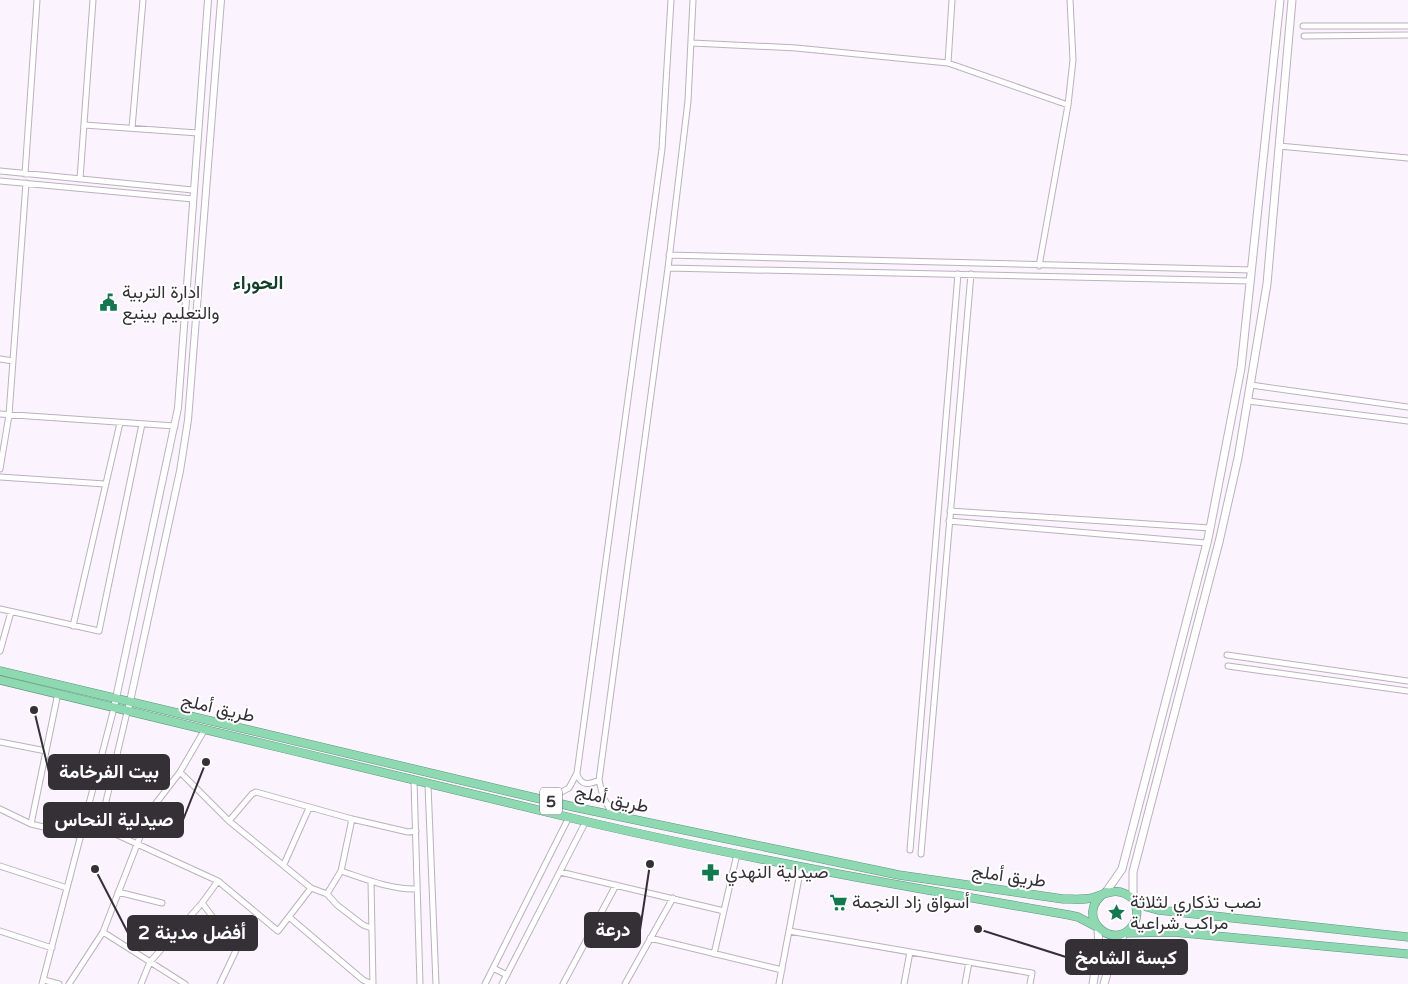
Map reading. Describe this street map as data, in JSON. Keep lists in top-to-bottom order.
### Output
{
  "streets": {
    "highway": ["طريق أملج", "5"]
  },
  "districts": ["الحوراء"],
  "places": {
    "public building": ["ادارة التربية والتعليم بينبع"],
    "other": [
      "بيت الفرخامة",
      "صيدلية النحاس",
      "درعة",
      "2 أفضل مدينة",
      "كبسة الشامخ"
    ],
    "pharmacy": ["صيدلية النهدي"],
    "supermarket": ["أسواق زاد النجمة"],
    "place": ["نصب تذكاري لثلاثة مراكب شراعية"]
  }
}
